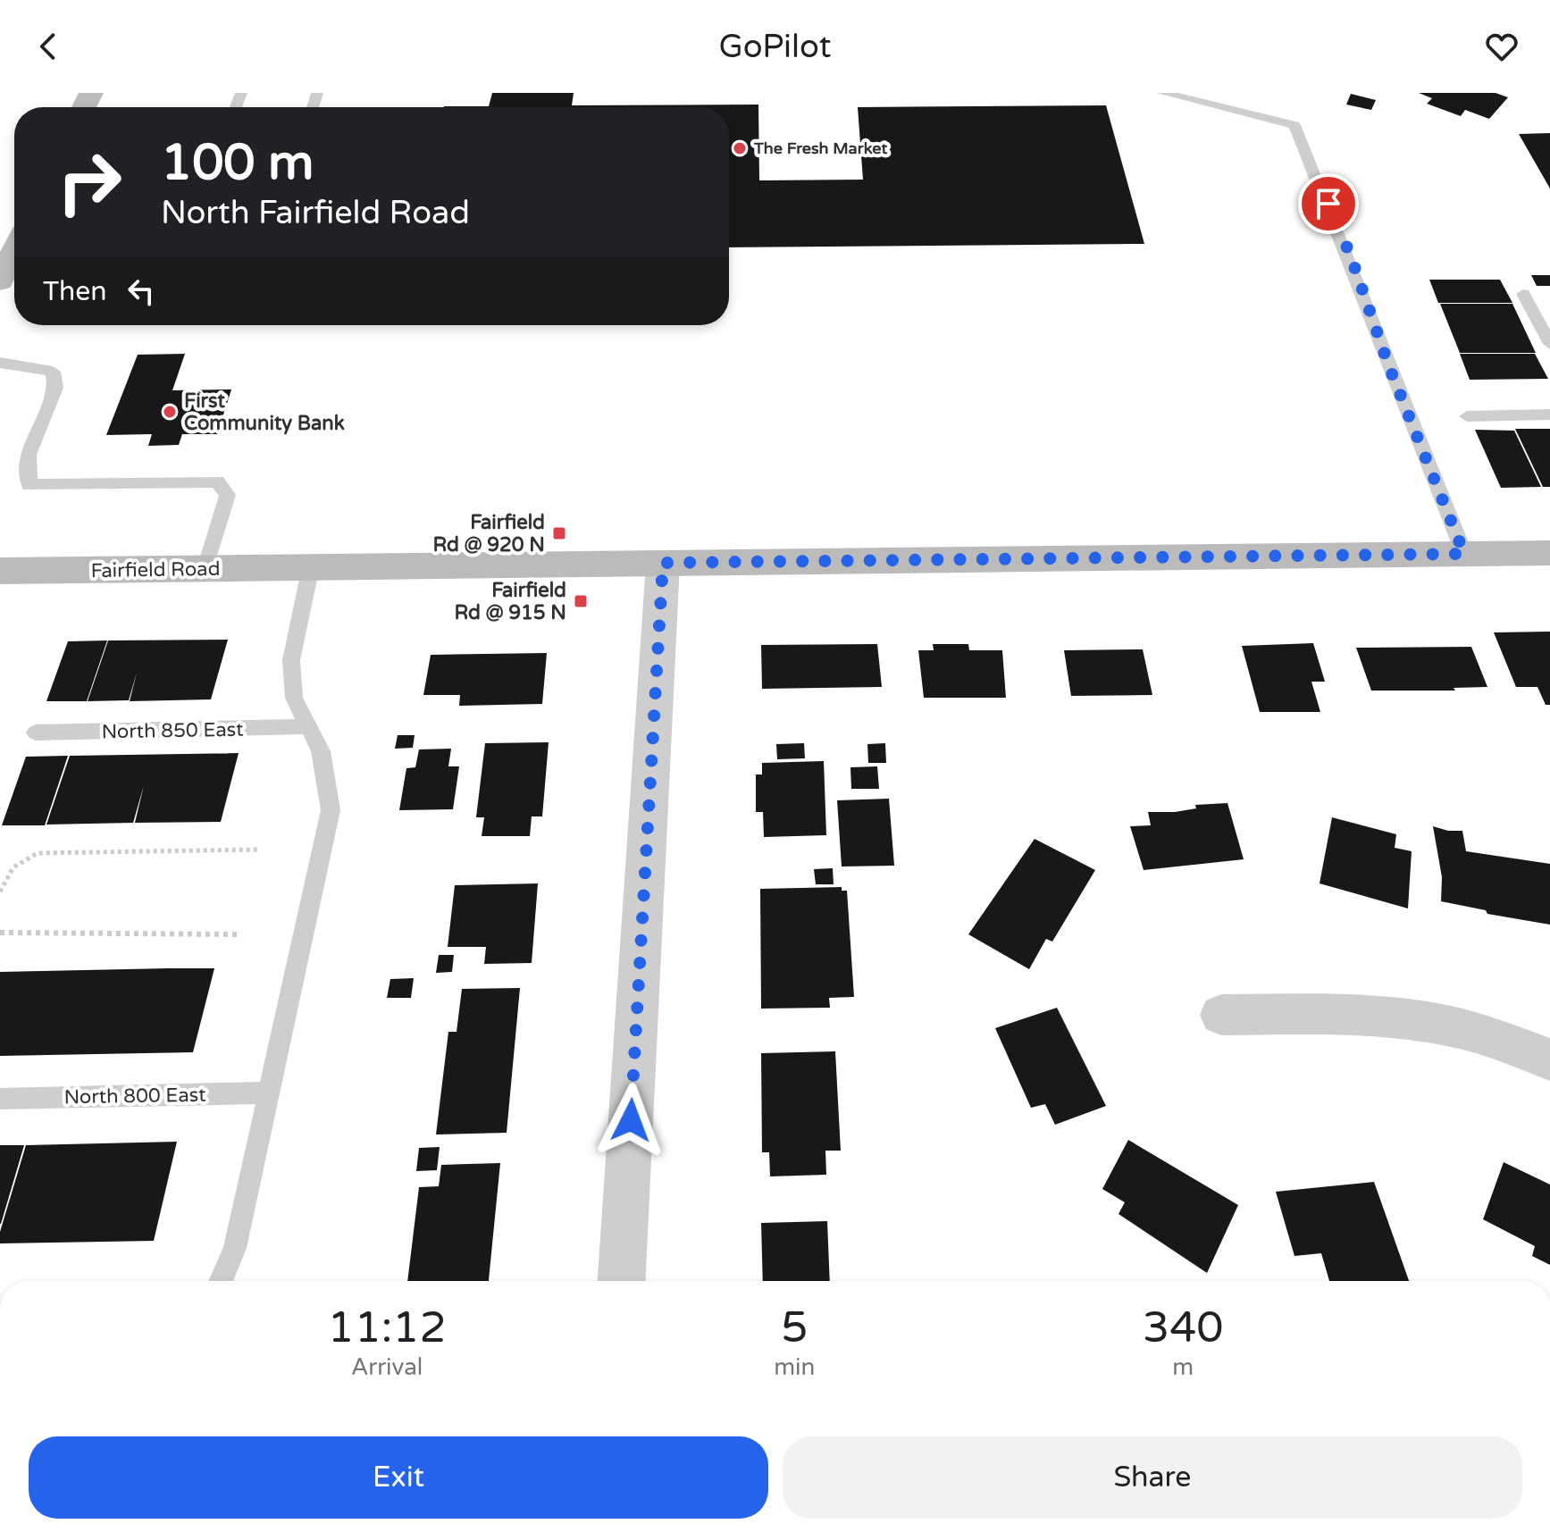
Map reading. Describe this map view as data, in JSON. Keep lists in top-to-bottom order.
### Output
{
  "streets": {
    "main road": ["Fairfield Road"],
    "lane": ["North 850 East", "North 800 East"]
  },
  "places": {
    "other": ["The Fresh Market", "First Community Bank"],
    "transit": ["Fairfield Rd @ 920 N", "Fairfield Rd @ 915 N"]
  },
  "page": {
    "header": "GoPilot",
    "turn": ["100 m", "North Fairfield Road"],
    "then": "Then",
    "eta": [
      "11:12",
      "Arrival",
      "5",
      "min",
      "340",
      "m"
    ],
    "buttons": ["Exit", "Share"]
  }
}
